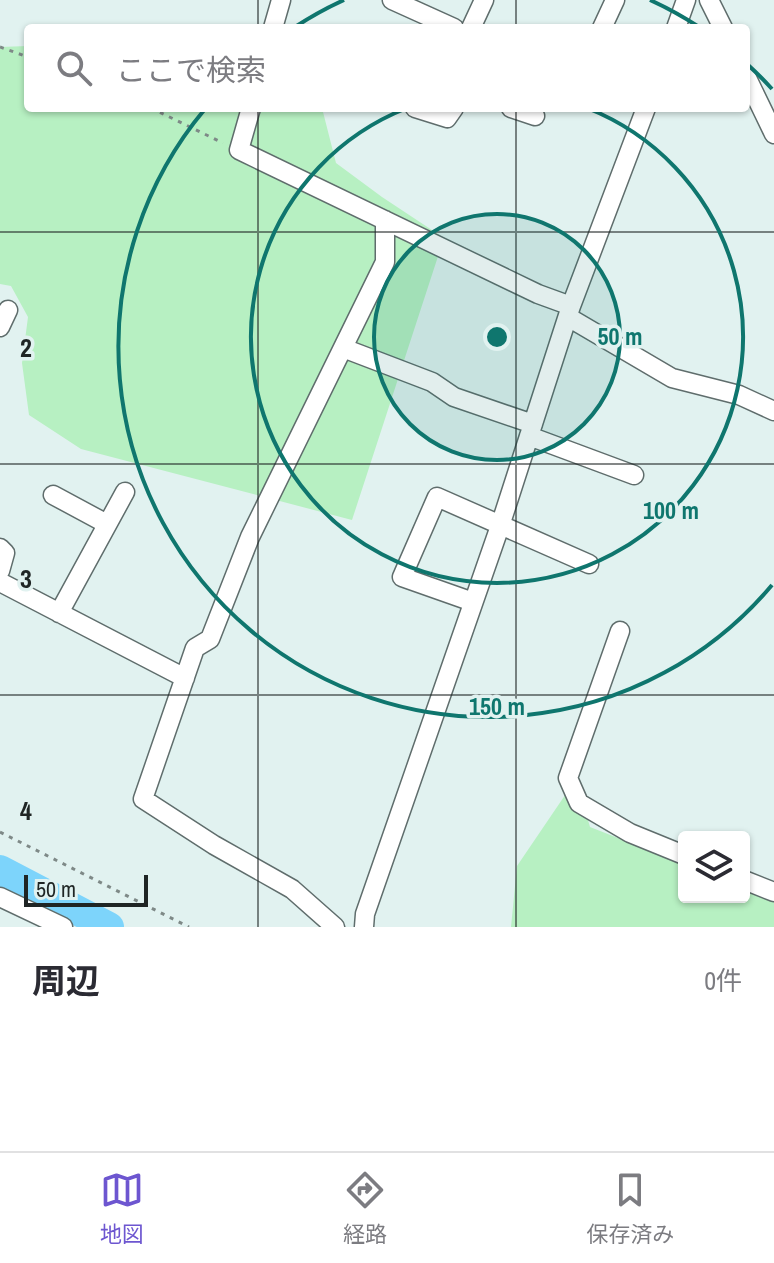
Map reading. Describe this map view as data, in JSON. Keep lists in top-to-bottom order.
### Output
{
  "scale_bar": "50 m",
  "page": {
    "search": "ここで検索",
    "scale": "50 m",
    "heading": ["周辺", "0件"],
    "nav": ["地図", "経路", "保存済み"]
  },
  "grid": {
    "rows": ["2", "3", "4"]
  },
  "rings": ["50 m", "100 m", "150 m"]
}
